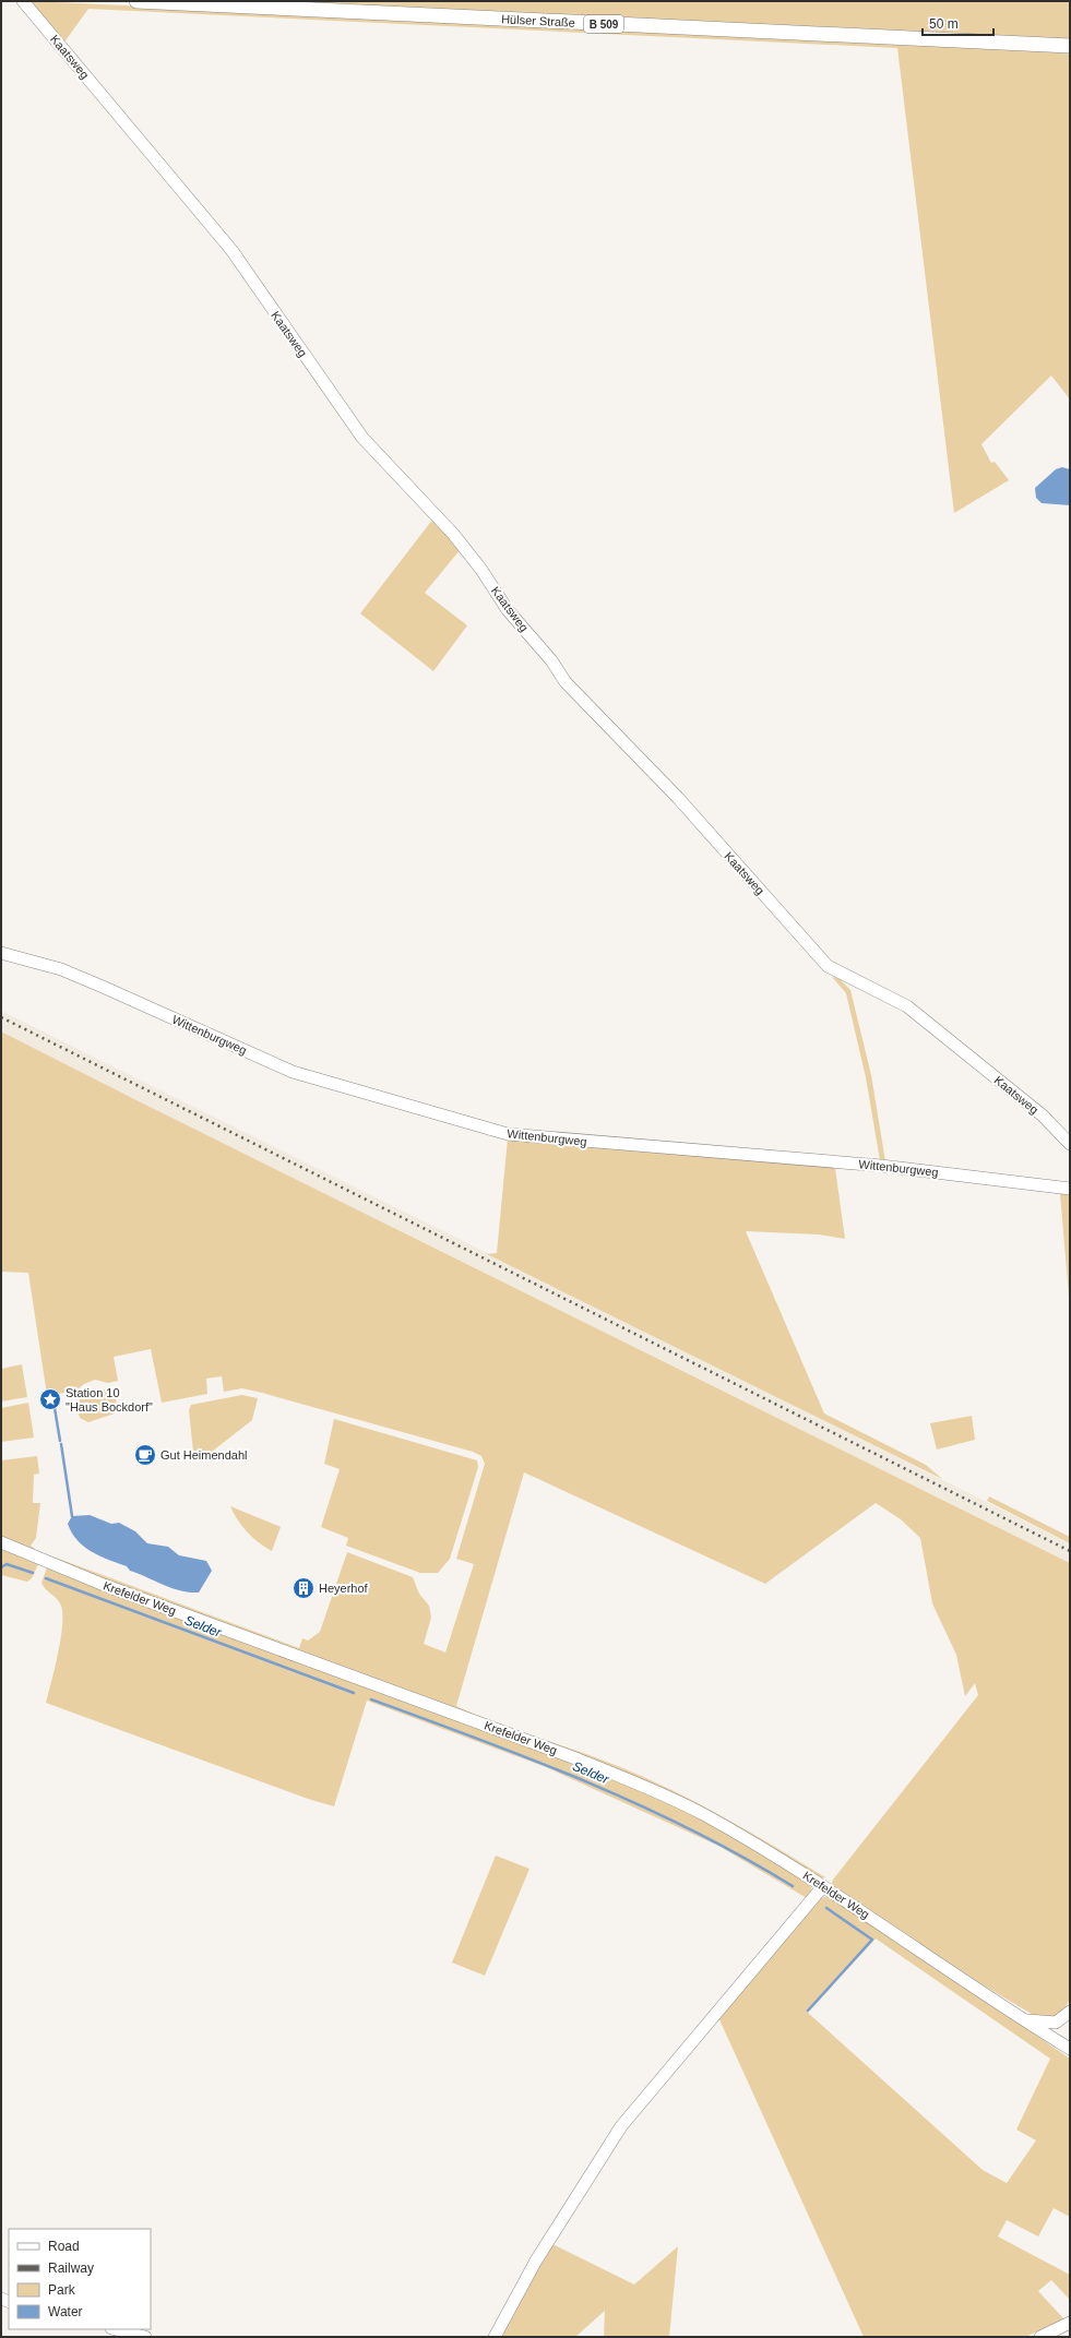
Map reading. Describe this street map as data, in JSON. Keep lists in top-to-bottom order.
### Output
{
  "streets": {
    "main road": ["Hülser Straße", "B 509"],
    "street": ["Kaatsweg", "Wittenburgweg", "Krefelder Weg"]
  },
  "water": ["Selder"],
  "places": {
    "place": ["Station 10 \"Haus Bockdorf\""],
    "cafe": ["Gut Heimendahl"],
    "building": ["Heyerhof"]
  },
  "legend": [
    "Road",
    "Railway",
    "Park",
    "Water"
  ],
  "scale_bar": "50 m"
}
